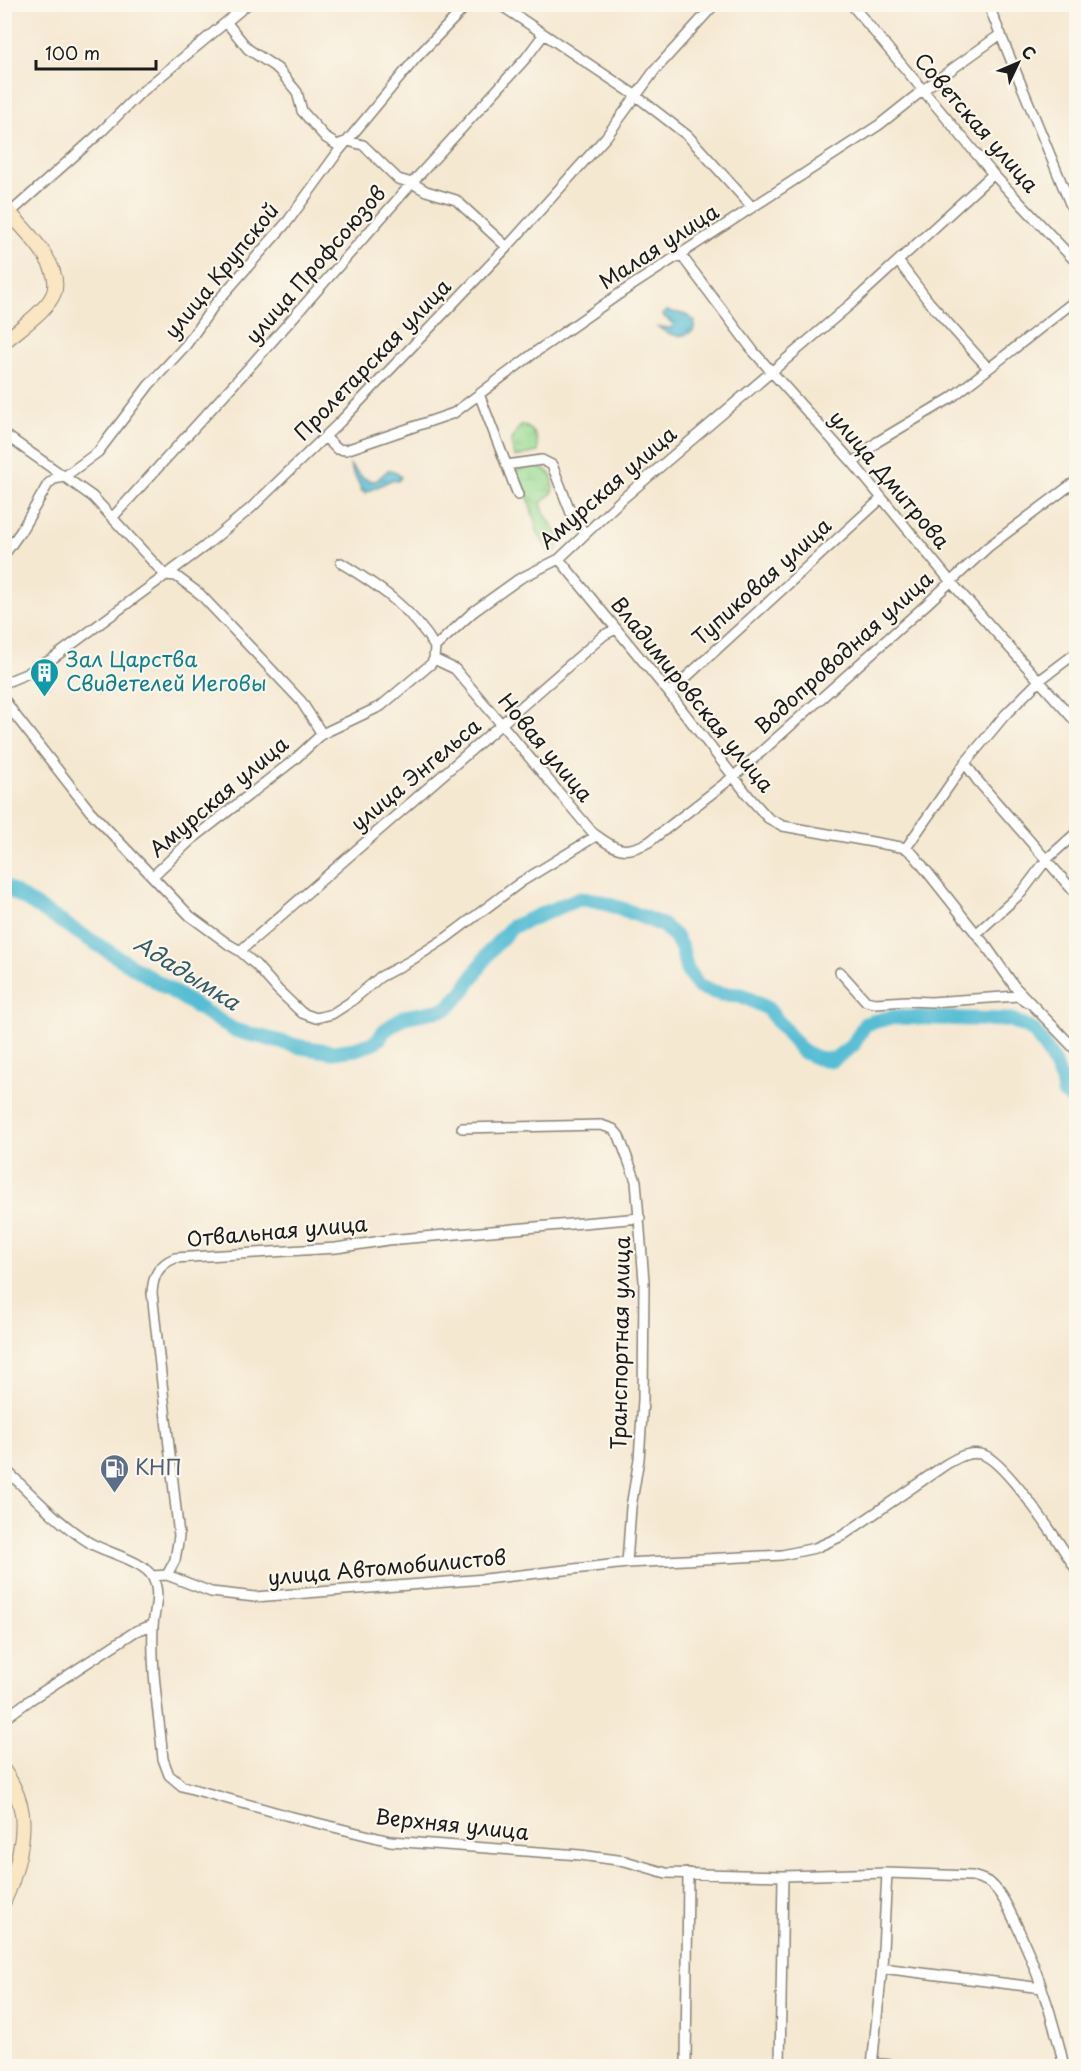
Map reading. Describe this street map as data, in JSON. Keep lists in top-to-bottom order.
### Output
{
  "streets": {
    "street": [
      "Советская улица",
      "Малая улица",
      "улица Профсоюзов",
      "улица Крупской",
      "Пролетарская улица",
      "улица Дмитрова",
      "Амурская улица",
      "Тупиковая улица",
      "Водопроводная улица",
      "Владимировская улица",
      "Новая улица",
      "улица Энгельса",
      "Отвальная улица",
      "Транспортная улица",
      "улица Автомобилистов",
      "Верхняя улица"
    ]
  },
  "crossings": [
    ["Советская улица", "Малая улица"],
    ["Советская улица", "Амурская улица"],
    ["Малая улица", "Пролетарская улица"],
    ["Малая улица", "улица Дмитрова"],
    ["улица Дмитрова", "Амурская улица"],
    ["улица Дмитрова", "Тупиковая улица"],
    ["улица Дмитрова", "Водопроводная улица"],
    ["Амурская улица", "Владимировская улица"],
    ["Амурская улица", "Новая улица"],
    ["Тупиковая улица", "Владимировская улица"],
    ["Водопроводная улица", "Владимировская улица"],
    ["Водопроводная улица", "Новая улица"],
    ["Владимировская улица", "улица Энгельса"],
    ["Новая улица", "улица Энгельса"],
    ["Отвальная улица", "Транспортная улица"],
    ["Отвальная улица", "улица Автомобилистов"],
    ["Транспортная улица", "улица Автомобилистов"],
    ["улица Автомобилистов", "Верхняя улица"]
  ],
  "water": ["Ададымка"],
  "places": {
    "building": ["Зал Царства Свидетелей Иеговы"],
    "fuel station": ["КНП"]
  },
  "scale_bar": "100 m",
  "north": "top right"
}
